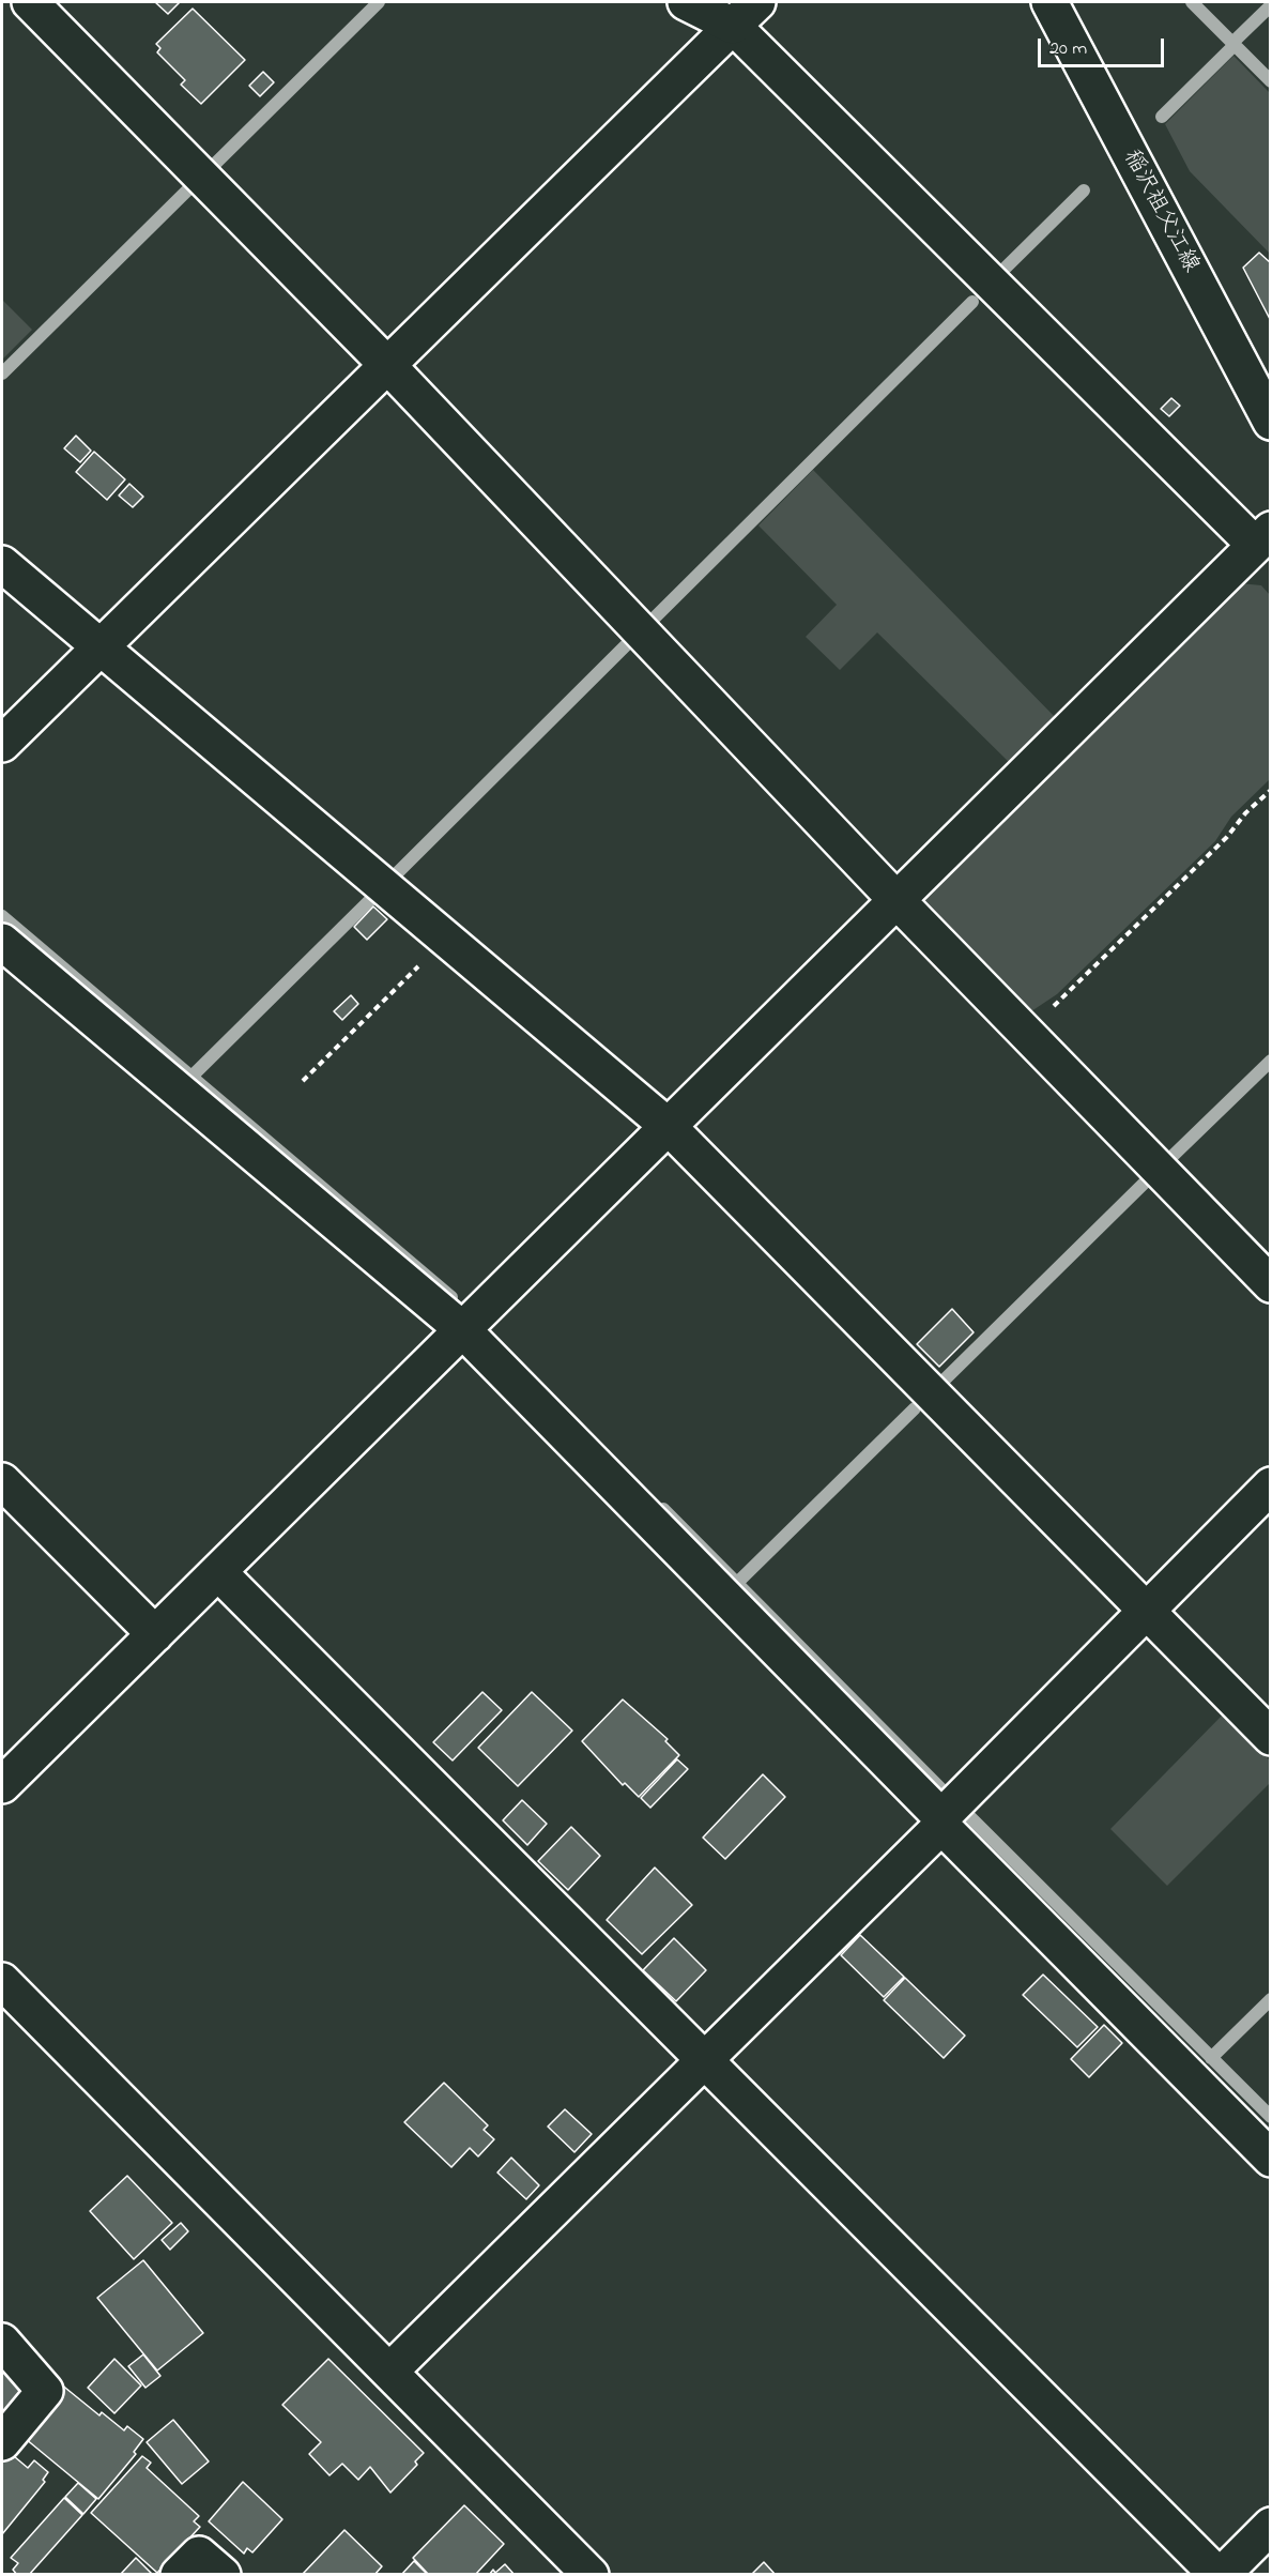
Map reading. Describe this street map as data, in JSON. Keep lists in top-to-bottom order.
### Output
{
  "streets": {
    "street": ["稲沢祖父江線"]
  },
  "scale_bar": "20 m"
}
